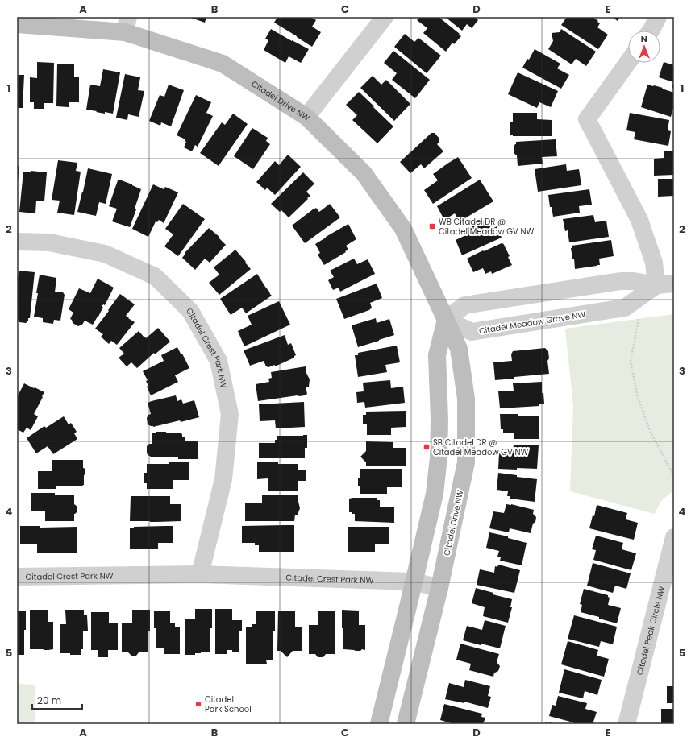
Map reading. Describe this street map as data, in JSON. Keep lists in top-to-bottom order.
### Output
{
  "streets": {
    "street": [
      "Citadel Drive NW",
      "Citadel Meadow Grove NW",
      "Citadel Crest Park NW",
      "Citadel Peak Circle NW"
    ]
  },
  "crossings": [
    ["Citadel Drive NW", "Citadel Meadow Grove NW"],
    ["Citadel Drive NW", "Citadel Crest Park NW"]
  ],
  "places": {
    "transit": ["WB Citadel DR @ Citadel Meadow GV NW", "SB Citadel DR @ Citadel Meadow GV NW"],
    "other": ["Citadel Park School"]
  },
  "scale_bar": "20 m",
  "north": "top",
  "grid": {
    "columns": [
      "A",
      "B",
      "C",
      "D",
      "E"
    ],
    "rows": [
      "1",
      "2",
      "3",
      "4",
      "5"
    ]
  }
}
